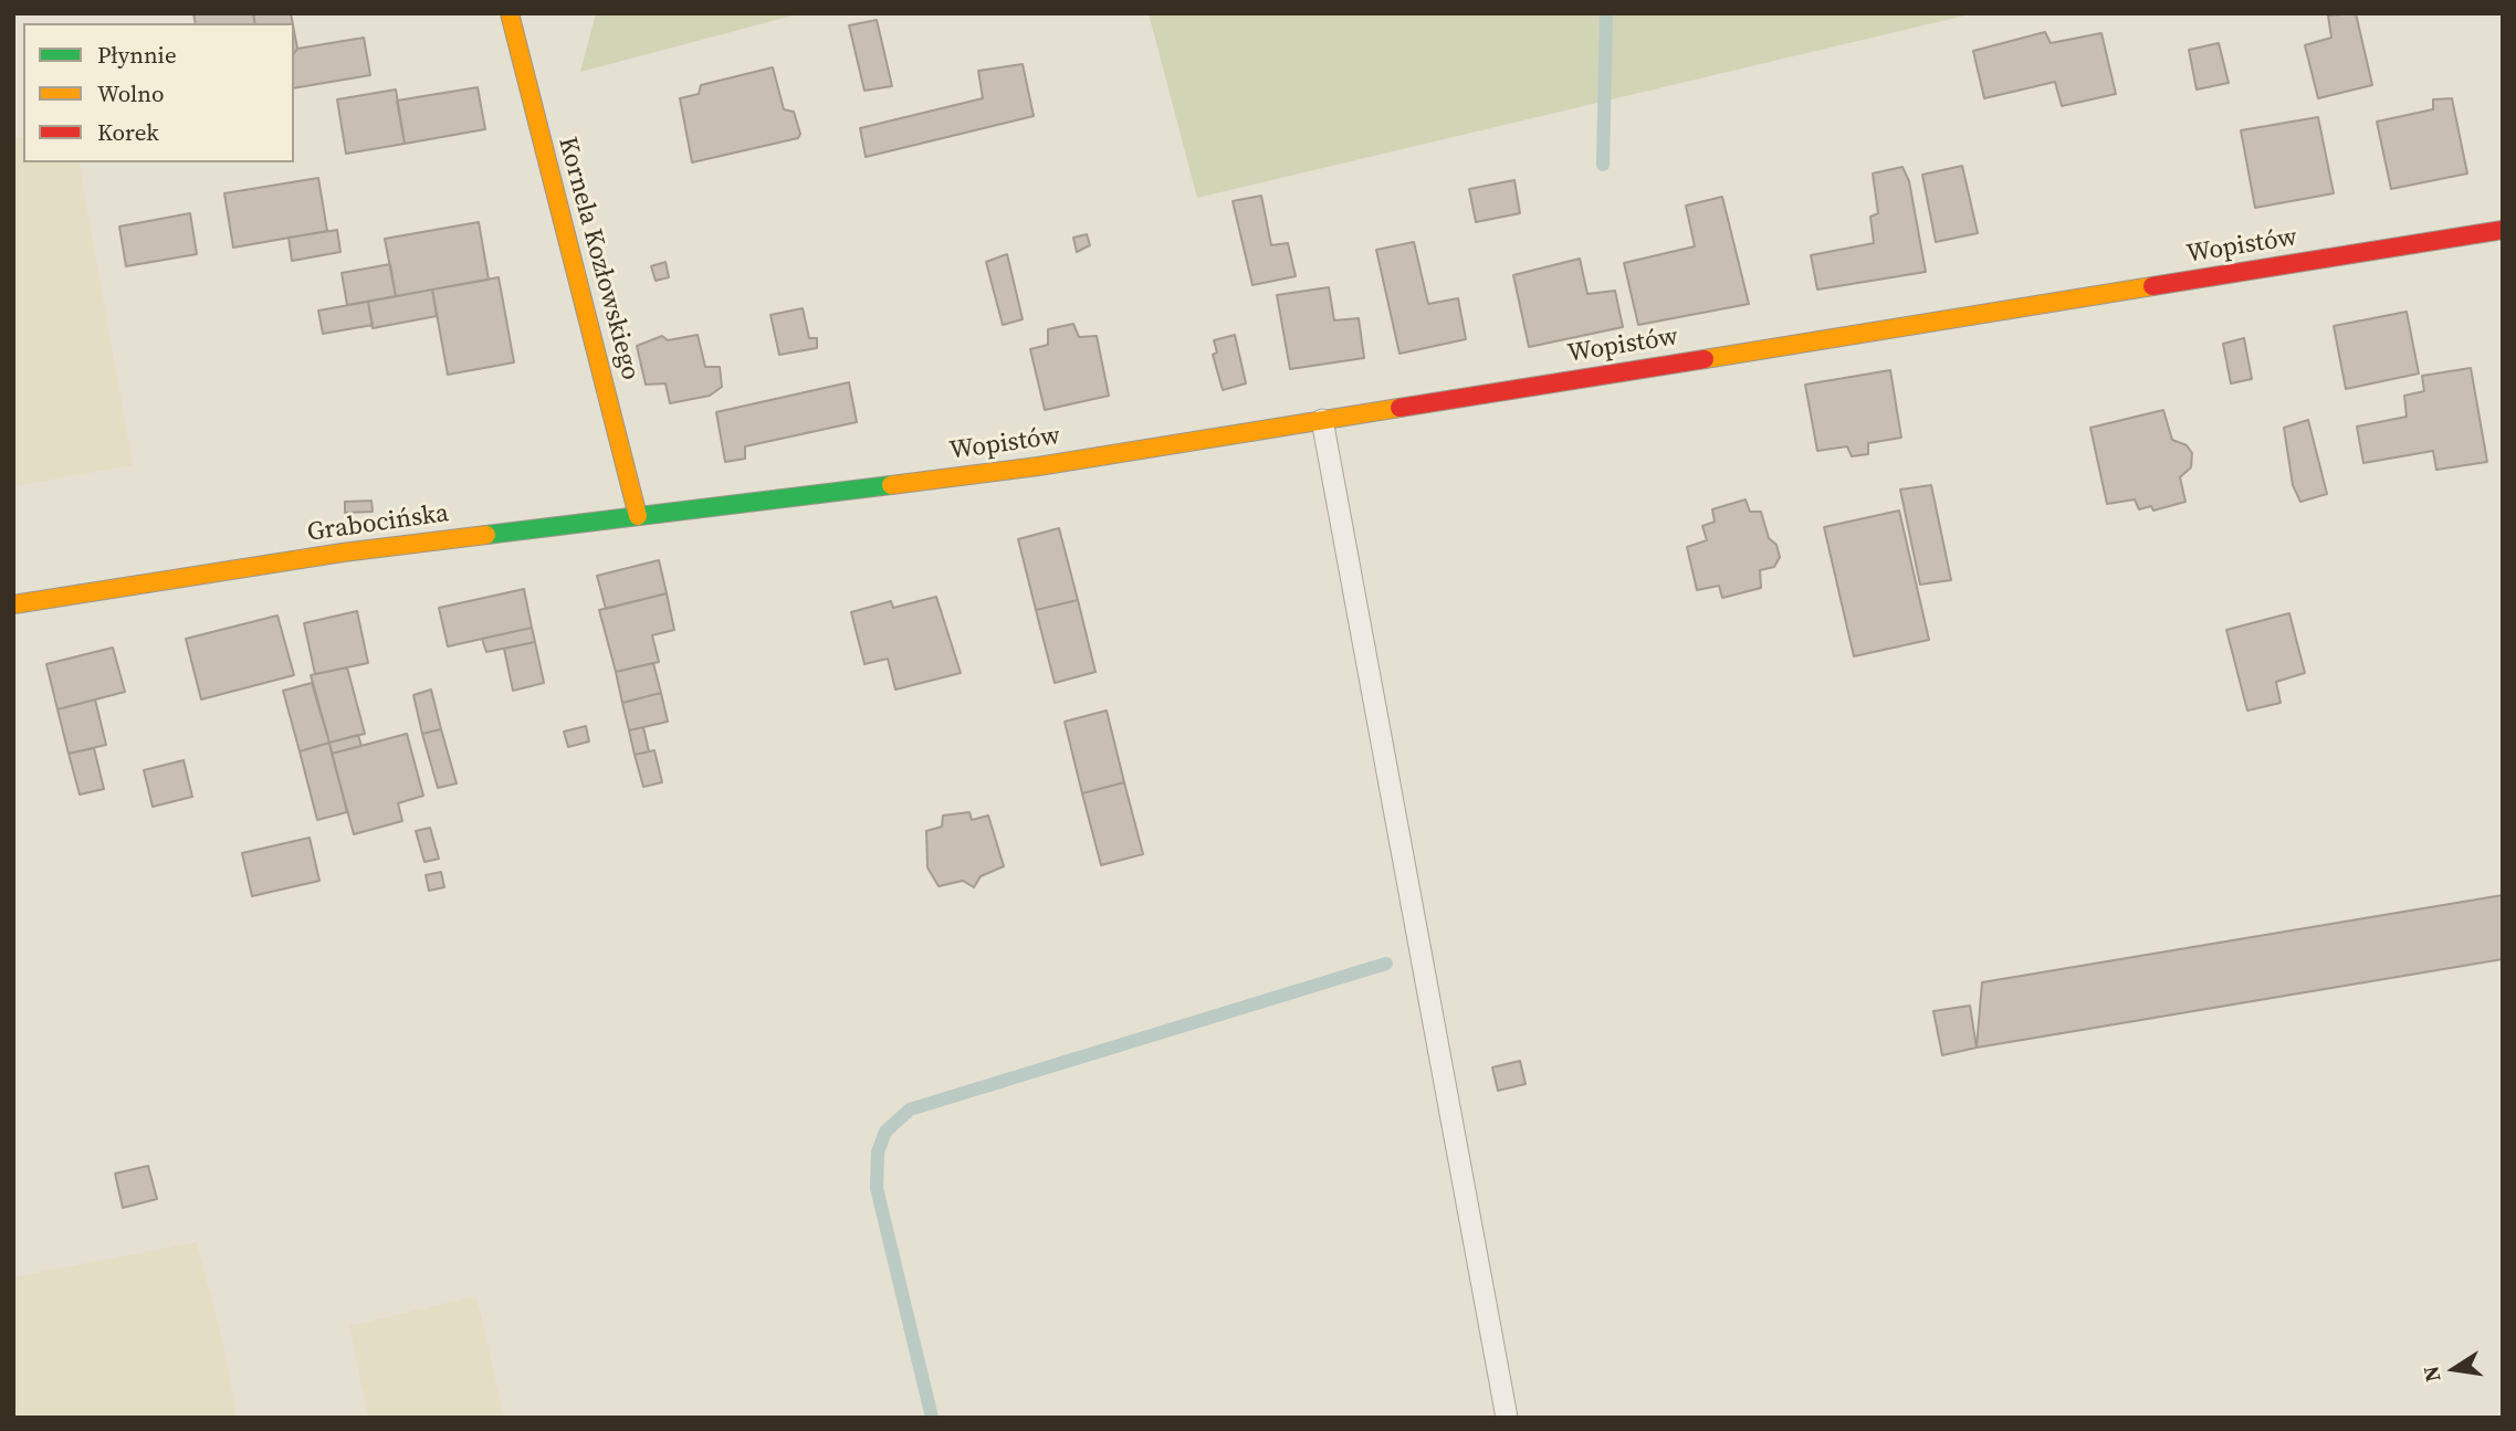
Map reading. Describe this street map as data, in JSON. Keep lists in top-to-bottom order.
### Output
{
  "streets": {
    "street": ["Wopistów", "Kornela Kozłowskiego", "Grabocińska"]
  },
  "crossings": [
    ["Wopistów", "Grabocińska"],
    ["Kornela Kozłowskiego", "Grabocińska"]
  ],
  "legend": ["Płynnie", "Wolno", "Korek"],
  "north": "left"
}
